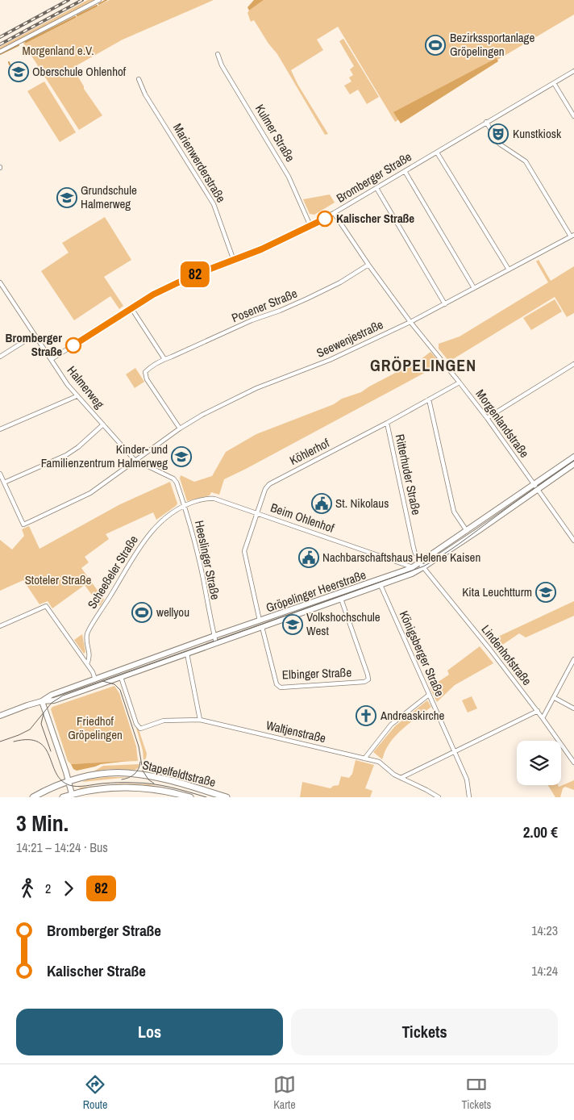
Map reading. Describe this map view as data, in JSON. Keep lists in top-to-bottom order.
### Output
{
  "streets": {
    "main road": ["Gröpelinger Heerstraße", "Stapelfeldtstraße"],
    "street": [
      "Kulmer Straße",
      "Marienwerderstraße",
      "Bromberger Straße",
      "Posener Straße",
      "Seewenjestraße",
      "Halmerweg",
      "Morgenlandstraße",
      "Köhlerhof",
      "Ritterhuder Straße",
      "Beim Ohlenhof",
      "Heeslinger Straße",
      "Scheeßeler Straße",
      "Königsberger Straße",
      "Lindenhofstraße",
      "Elbinger Straße",
      "Waltjenstraße"
    ]
  },
  "crossings": [
    ["Kulmer Straße", "Bromberger Straße"],
    ["Marienwerderstraße", "Bromberger Straße"],
    ["Bromberger Straße", "Halmerweg"],
    ["Posener Straße", "Seewenjestraße"],
    ["Seewenjestraße", "Halmerweg"],
    ["Seewenjestraße", "Morgenlandstraße"],
    ["Halmerweg", "Heeslinger Straße"],
    ["Morgenlandstraße", "Ritterhuder Straße"],
    ["Morgenlandstraße", "Gröpelinger Heerstraße"],
    ["Köhlerhof", "Ritterhuder Straße"],
    ["Köhlerhof", "Beim Ohlenhof"],
    ["Köhlerhof", "Gröpelinger Heerstraße"],
    ["Ritterhuder Straße", "Gröpelinger Heerstraße"],
    ["Beim Ohlenhof", "Heeslinger Straße"],
    ["Beim Ohlenhof", "Scheeßeler Straße"],
    ["Beim Ohlenhof", "Gröpelinger Heerstraße"],
    ["Heeslinger Straße", "Scheeßeler Straße"],
    ["Heeslinger Straße", "Gröpelinger Heerstraße"],
    ["Gröpelinger Heerstraße", "Königsberger Straße"],
    ["Gröpelinger Heerstraße", "Lindenhofstraße"],
    ["Gröpelinger Heerstraße", "Elbinger Straße"],
    ["Gröpelinger Heerstraße", "Waltjenstraße"]
  ],
  "districts": ["GRÖPELINGEN"],
  "parks": ["Morgenland e.V.", "Stoteler Straße", "Friedhof Gröpelingen"],
  "places": {
    "sports": ["Bezirkssportanlage Gröpelingen", "wellyou"],
    "school or university": [
      "Oberschule Ohlenhof",
      "Grundschule Halmerweg",
      "Kinder- und Familienzentrum Halmerweg",
      "Kita Leuchtturm",
      "Volkshochschule West"
    ],
    "theatre": ["Kunstkiosk"],
    "other": ["Kalischer Straße", "Bromberger Straße"],
    "public building": ["St. Nikolaus", "Nachbarschaftshaus Helene Kaisen"],
    "church": ["Andreaskirche"]
  },
  "lines": ["bus line 82"],
  "page": {
    "on_map": "82",
    "heading": ["3 Min.", "14:21 – 14:24 · Bus", "2.00 €"],
    "legs": ["2", "82"],
    "list": [
      {
        "name": "Bromberger Straße",
        "value": "14:23"
      },
      {
        "name": "Kalischer Straße",
        "value": "14:24"
      }
    ],
    "buttons": ["Los", "Tickets"],
    "tabs": ["Route", "Karte", "Tickets"]
  }
}
